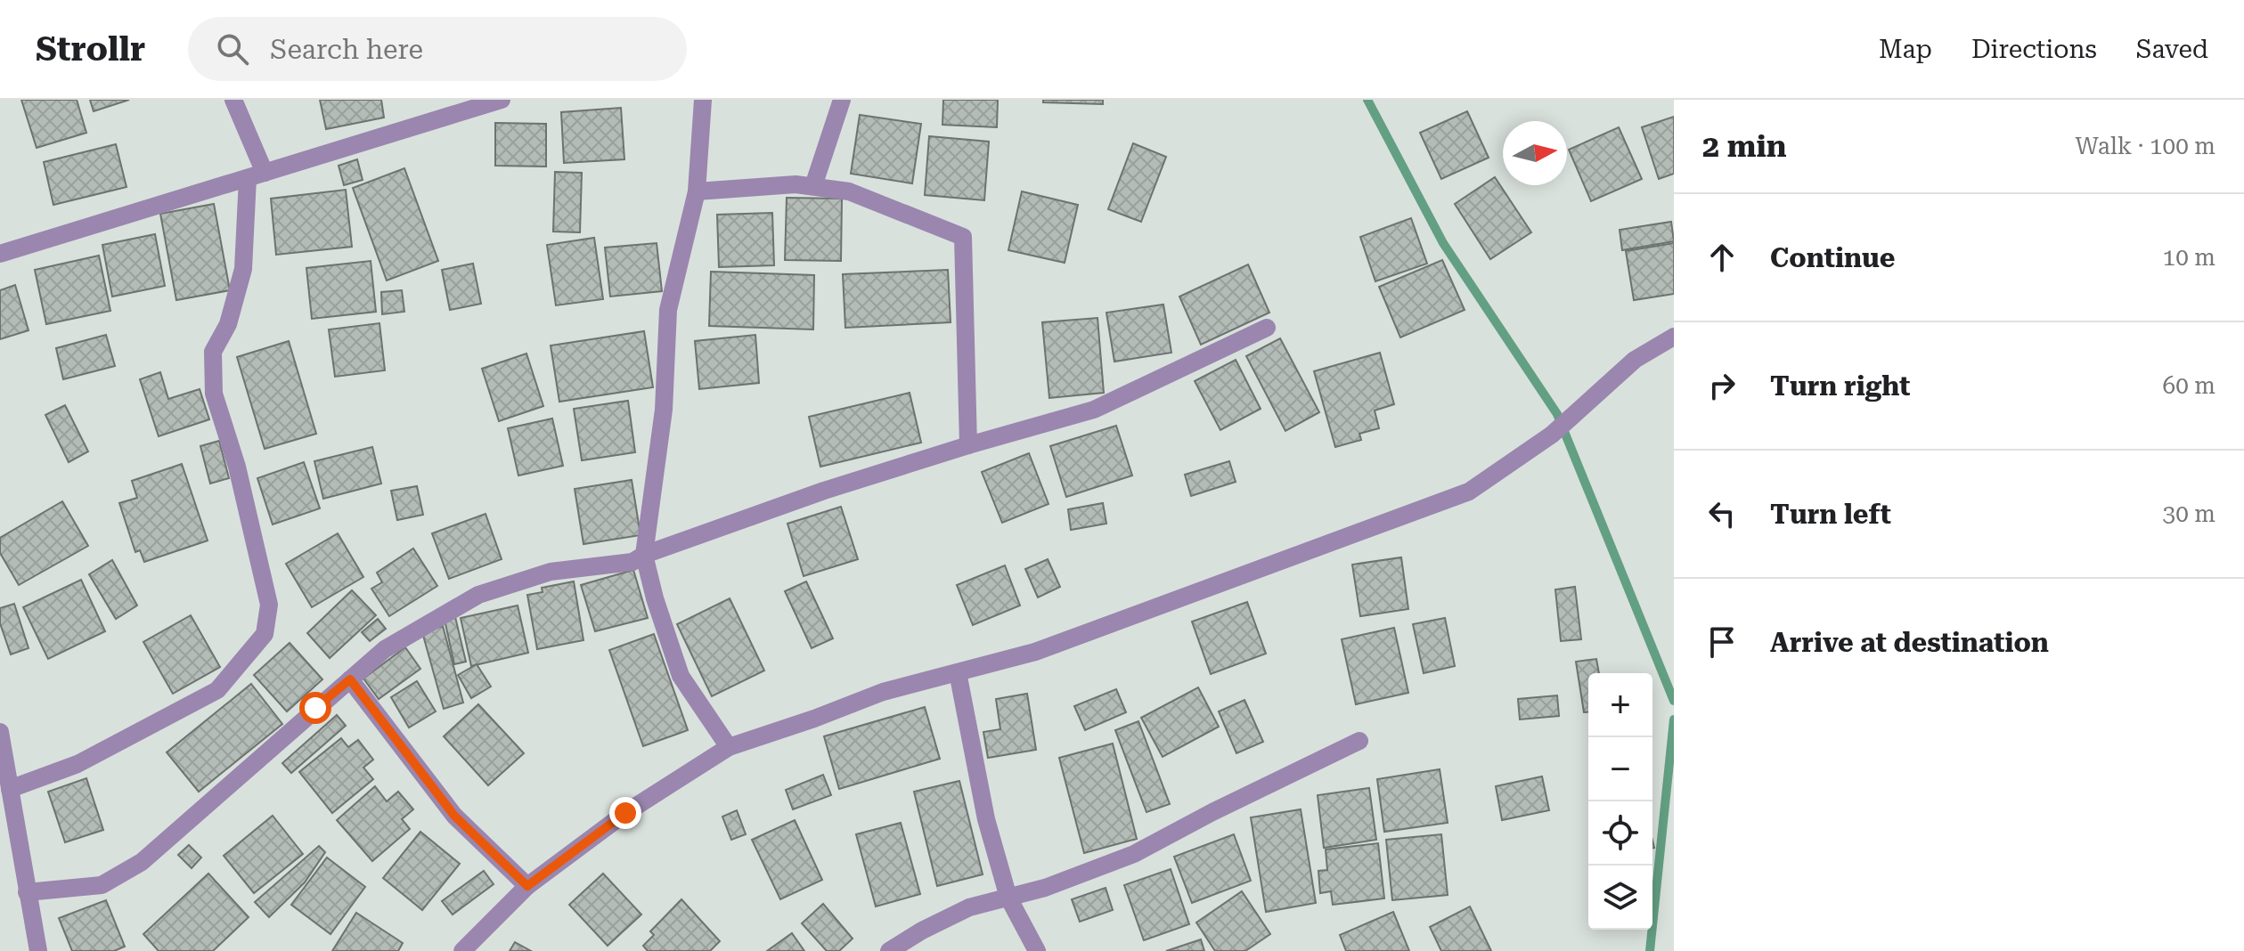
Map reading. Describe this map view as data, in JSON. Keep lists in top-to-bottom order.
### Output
{
  "north": "right",
  "page": {
    "header": "Strollr",
    "search": "Search here",
    "nav": ["Map", "Directions", "Saved"],
    "heading": ["2 min", "Walk · 100 m"],
    "list": [
      ["Continue", "10 m"],
      ["Turn right", "60 m"],
      ["Turn left", "30 m"],
      "Arrive at destination"
    ],
    "map_buttons": ["+", "−"]
  }
}
